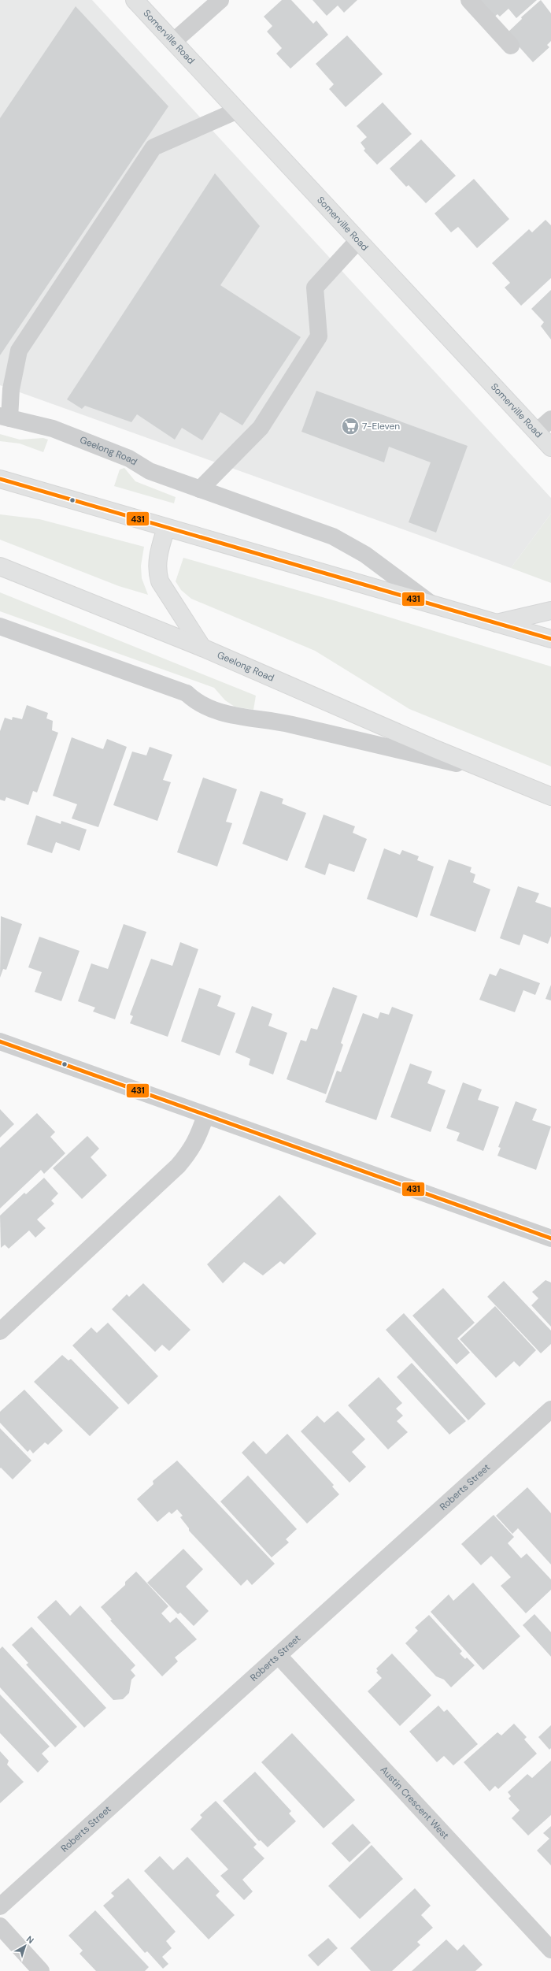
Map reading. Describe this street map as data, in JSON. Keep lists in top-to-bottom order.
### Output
{
  "streets": {
    "main road": ["Somerville Road", "Geelong Road"],
    "street": ["Roberts Street", "Austin Crescent West"]
  },
  "crossings": [
    ["Roberts Street", "Austin Crescent West"]
  ],
  "places": {
    "supermarket": ["7-Eleven"]
  },
  "lines": ["transit line 431"],
  "north": "top right"
}
